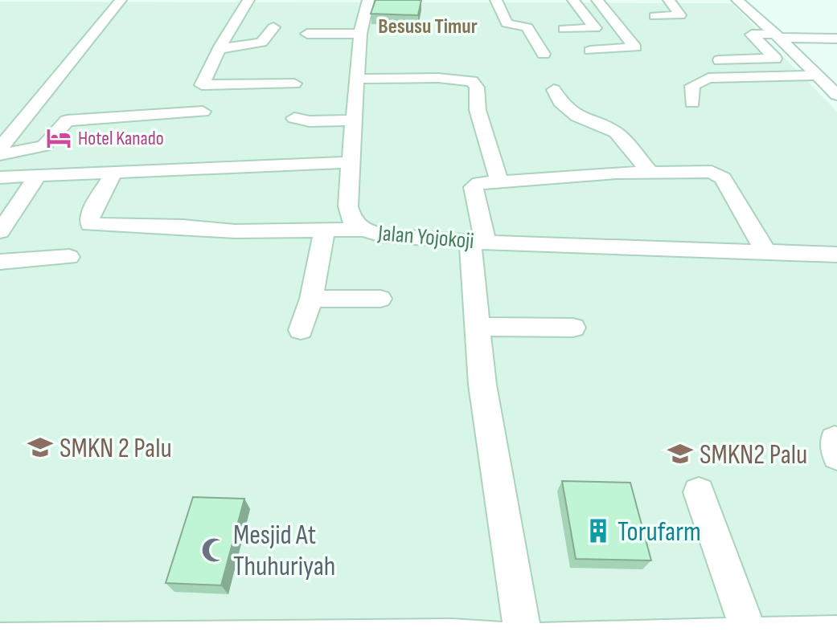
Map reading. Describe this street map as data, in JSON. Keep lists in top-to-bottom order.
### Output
{
  "streets": {
    "street": ["Jalan Yojokoji"]
  },
  "districts": ["Besusu Timur"],
  "places": {
    "hotel": ["Hotel Kanado"],
    "school or university": ["SMKN 2 Palu", "SMKN2 Palu"],
    "building": ["Torufarm"],
    "mosque": ["Mesjid At Thuhuriyah"]
  }
}
